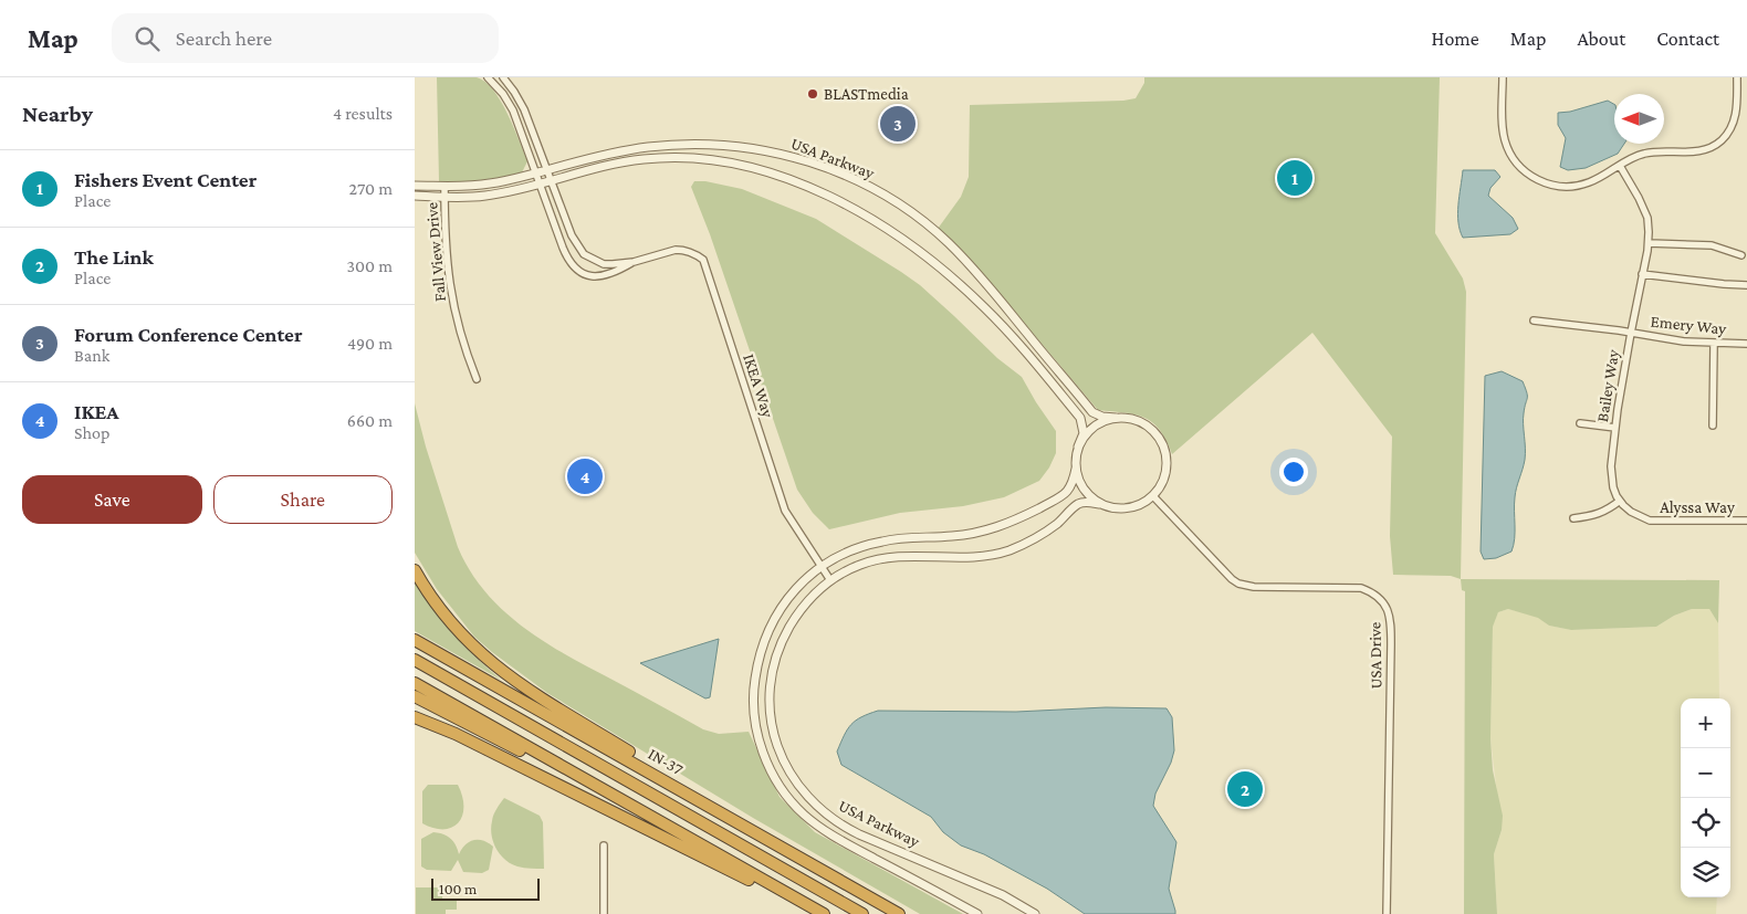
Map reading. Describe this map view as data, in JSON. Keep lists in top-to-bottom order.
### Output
{
  "streets": {
    "highway": ["IN-37"],
    "street": [
      "USA Parkway",
      "Fall View Drive",
      "Emery Way",
      "IKEA Way",
      "Bailey Way",
      "Alyssa Way",
      "USA Drive"
    ]
  },
  "crossings": [
    ["USA Parkway", "Fall View Drive"],
    ["USA Parkway", "IKEA Way"],
    ["USA Parkway", "USA Drive"],
    ["Emery Way", "Bailey Way"],
    ["Bailey Way", "Alyssa Way"]
  ],
  "places": ["BLASTmedia"],
  "scale_bar": "100 m",
  "north": "left",
  "page": {
    "header": "Map",
    "search": "Search here",
    "nav": [
      "Home",
      "Map",
      "About",
      "Contact"
    ],
    "heading": ["Nearby", "4 results"],
    "pins": [
      "3",
      "1",
      "4",
      "2"
    ],
    "list": [
      {
        "mark": "1",
        "name": "Fishers Event Center",
        "note": "Place",
        "value": "270 m"
      },
      {
        "mark": "2",
        "name": "The Link",
        "note": "Place",
        "value": "300 m"
      },
      {
        "mark": "3",
        "name": "Forum Conference Center",
        "note": "Bank",
        "value": "490 m"
      },
      {
        "mark": "4",
        "name": "IKEA",
        "note": "Shop",
        "value": "660 m"
      }
    ],
    "buttons": ["Save", "Share"],
    "map_buttons": ["+", "−"],
    "scale": "100 m"
  }
}
